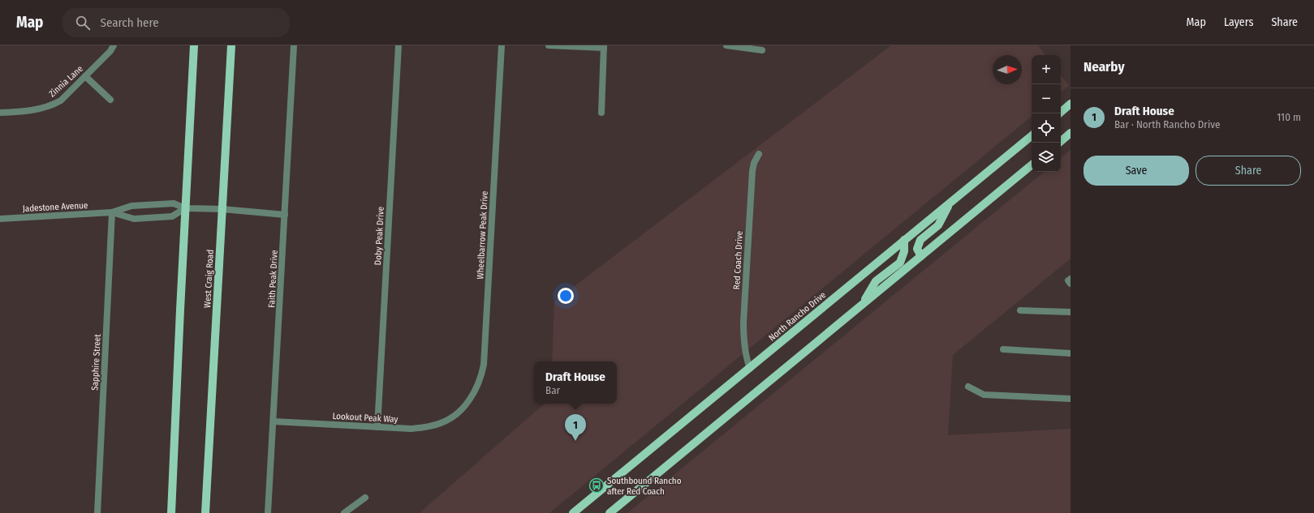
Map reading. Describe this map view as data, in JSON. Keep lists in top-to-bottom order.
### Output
{
  "streets": {
    "main road": ["West Craig Road", "North Rancho Drive"],
    "street": [
      "Zinnia Lane",
      "Jadestone Avenue",
      "Wheelbarrow Peak Drive",
      "Doby Peak Drive",
      "Red Coach Drive",
      "Faith Peak Drive",
      "Sapphire Street",
      "Lookout Peak Way"
    ]
  },
  "crossings": [
    ["Jadestone Avenue", "West Craig Road"],
    ["Jadestone Avenue", "Faith Peak Drive"],
    ["Jadestone Avenue", "Sapphire Street"],
    ["Wheelbarrow Peak Drive", "Lookout Peak Way"],
    ["Doby Peak Drive", "Lookout Peak Way"],
    ["Red Coach Drive", "North Rancho Drive"],
    ["Faith Peak Drive", "Lookout Peak Way"]
  ],
  "places": {
    "bus stop": ["Southbound Rancho after Red Coach"]
  },
  "north": "right",
  "page": {
    "header": "Map",
    "search": "Search here",
    "nav": ["Map", "Layers", "Share"],
    "heading": "Nearby",
    "map_buttons": ["+", "−"],
    "list": [
      {
        "mark": "1",
        "name": "Draft House",
        "note": "Bar · North Rancho Drive",
        "value": "110 m"
      }
    ],
    "buttons": ["Save", "Share"],
    "popup": ["Draft House", "Bar"],
    "pins": "1"
  }
}
